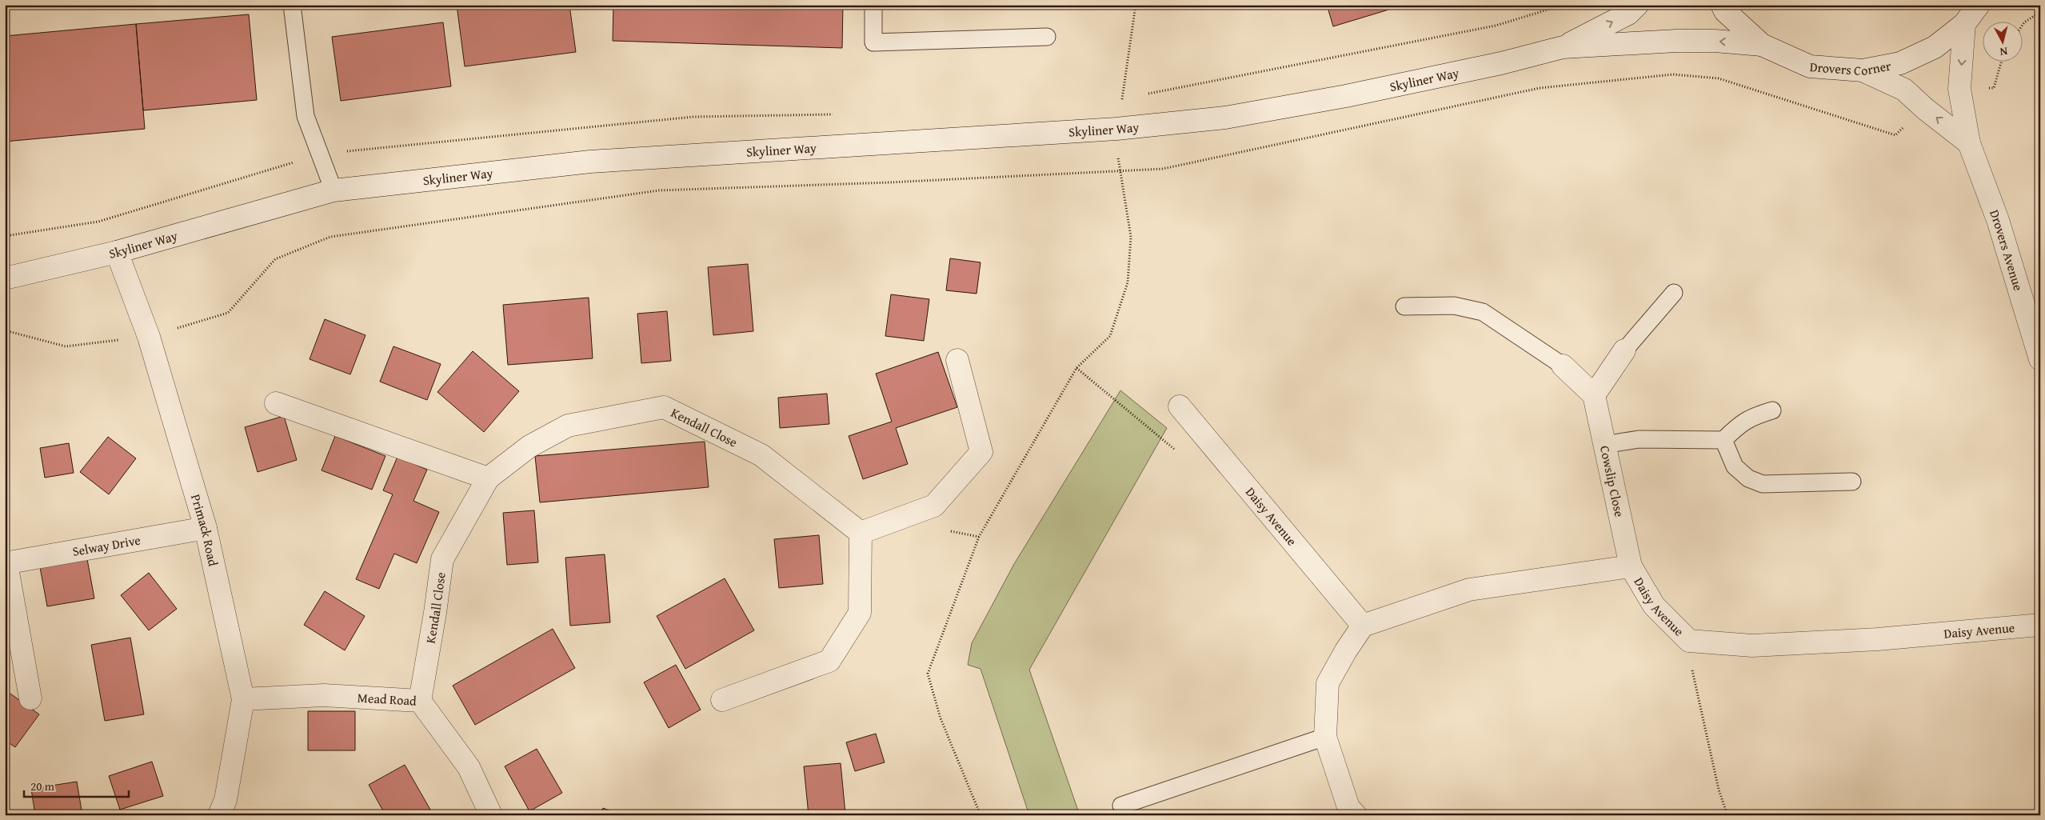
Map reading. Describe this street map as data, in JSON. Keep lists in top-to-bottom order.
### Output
{
  "streets": {
    "street": [
      "Drovers Corner",
      "Skyliner Way",
      "Drovers Avenue",
      "Kendall Close",
      "Cowslip Close",
      "Daisy Avenue",
      "Primack Road",
      "Selway Drive",
      "Mead Road"
    ]
  },
  "crossings": [
    ["Drovers Corner", "Skyliner Way"],
    ["Drovers Corner", "Drovers Avenue"],
    ["Skyliner Way", "Primack Road"],
    ["Kendall Close", "Mead Road"],
    ["Cowslip Close", "Daisy Avenue"],
    ["Primack Road", "Selway Drive"],
    ["Primack Road", "Mead Road"]
  ],
  "scale_bar": "20 m",
  "north": "bottom"
}
